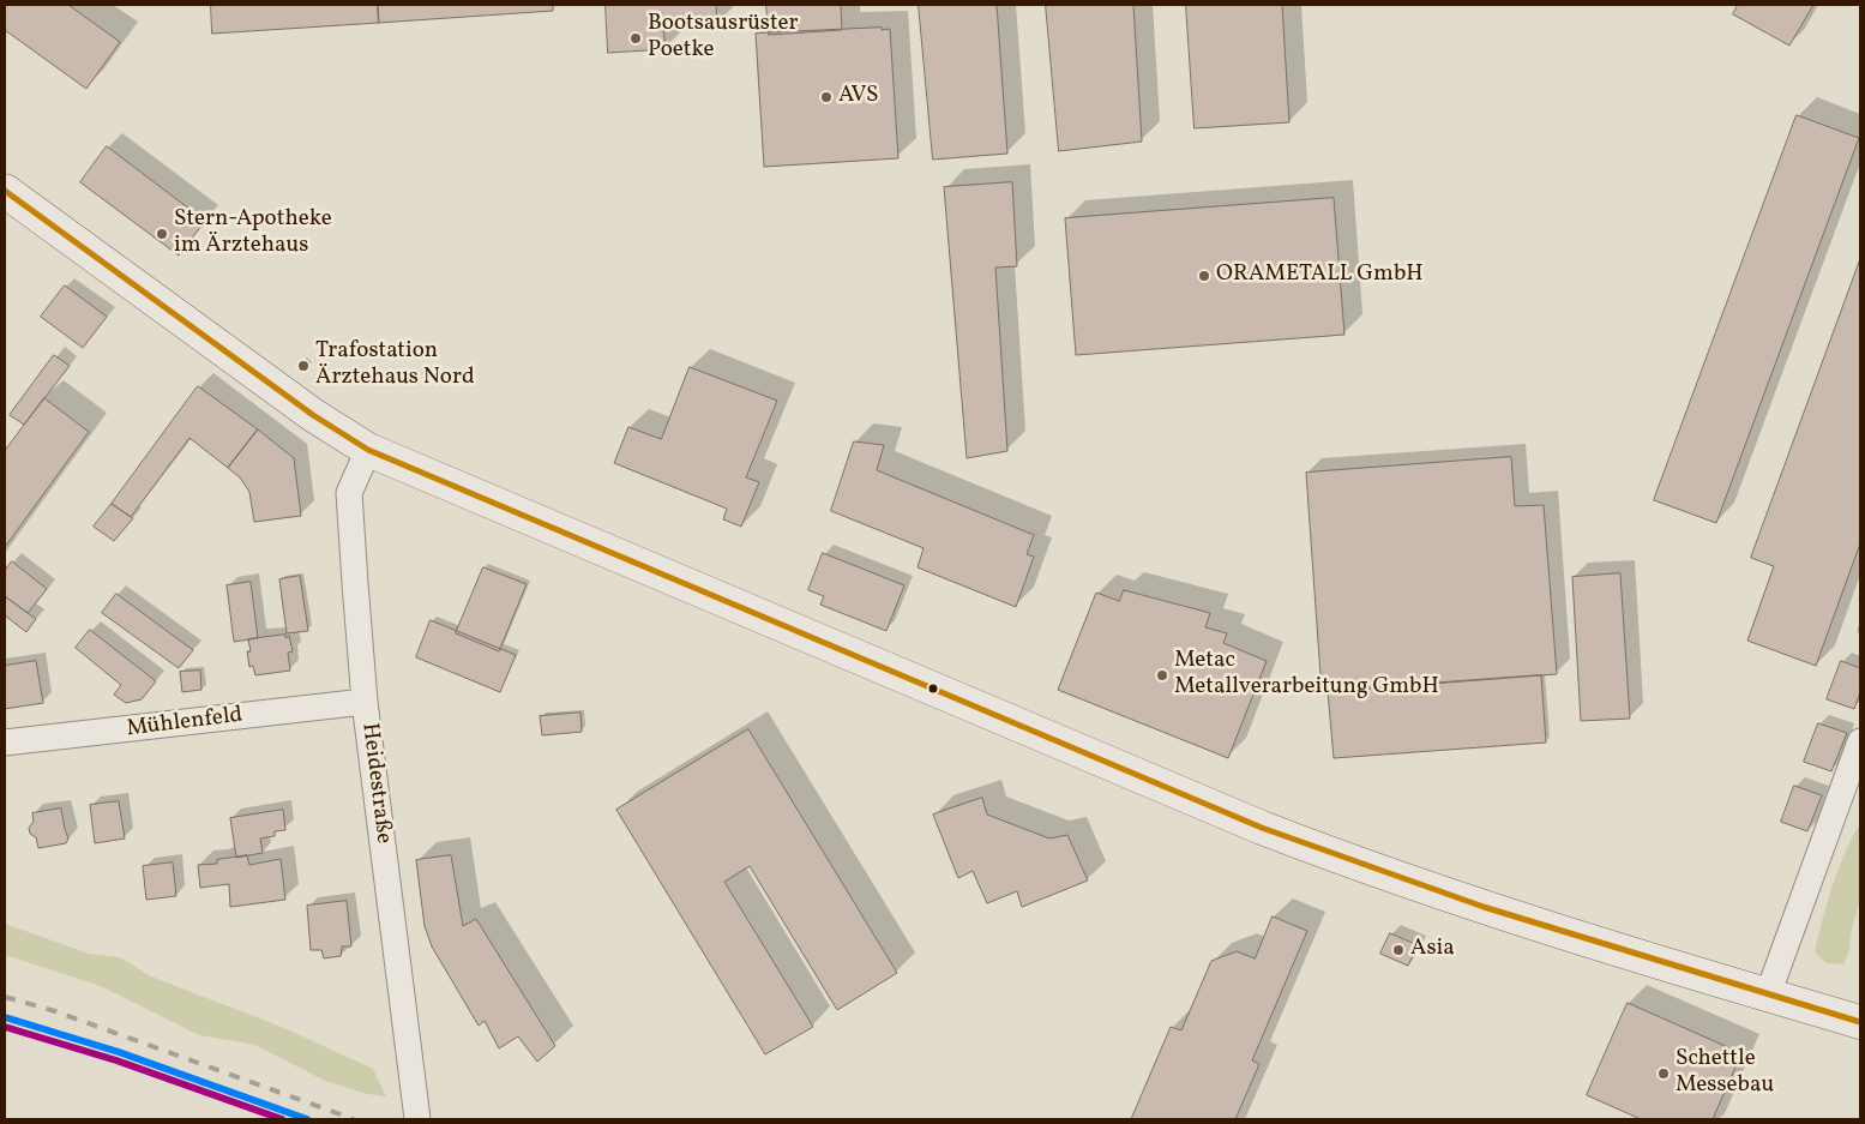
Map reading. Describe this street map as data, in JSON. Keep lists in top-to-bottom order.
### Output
{
  "streets": {
    "street": ["Mühlenfeld", "Heidestraße"]
  },
  "crossings": [
    ["Mühlenfeld", "Heidestraße"]
  ],
  "places": [
    "Bootsausrüster Poetke",
    "AVS",
    "Stern-Apotheke im Ärztehaus",
    "ORAMETALL GmbH",
    "Trafostation Ärztehaus Nord",
    "Metac Metallverarbeitung GmbH",
    "Asia",
    "Schettle Messebau"
  ]
}
